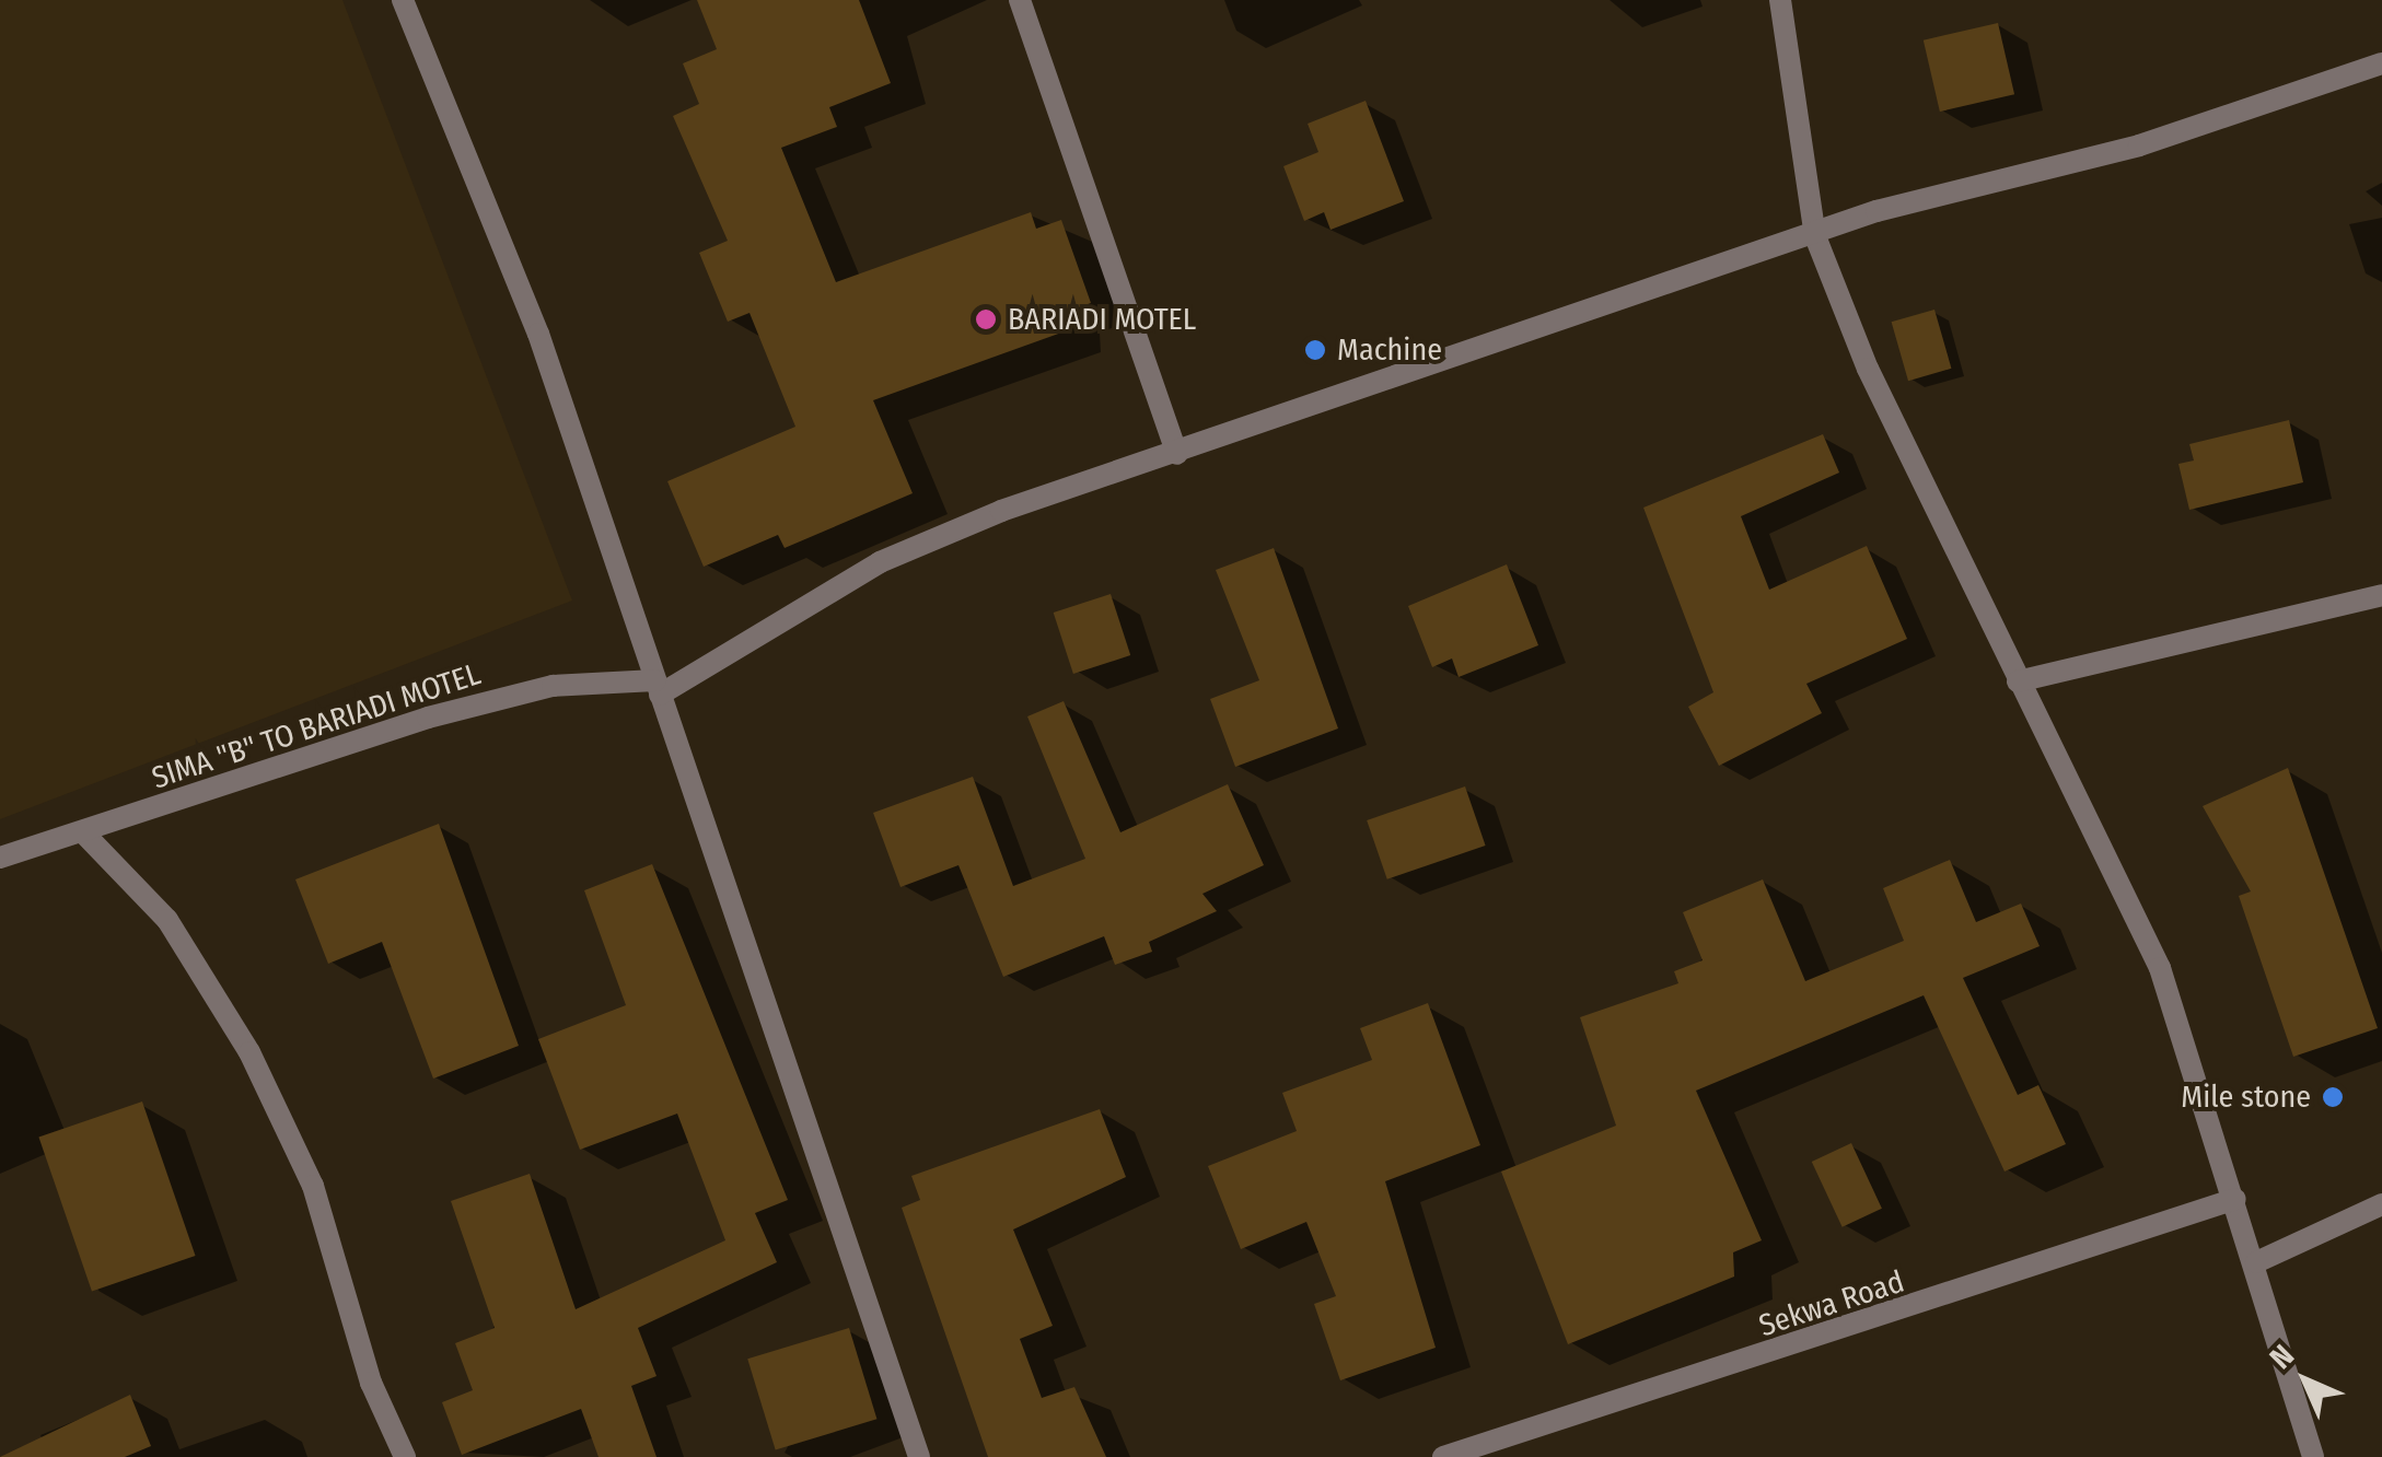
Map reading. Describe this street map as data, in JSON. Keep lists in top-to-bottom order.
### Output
{
  "streets": {
    "street": ["SIMA \"B\" TO BARIADI MOTEL", "Sekwa Road"]
  },
  "places": ["BARIADI MOTEL", "Machine", "Mile stone"],
  "north": "top left"
}
